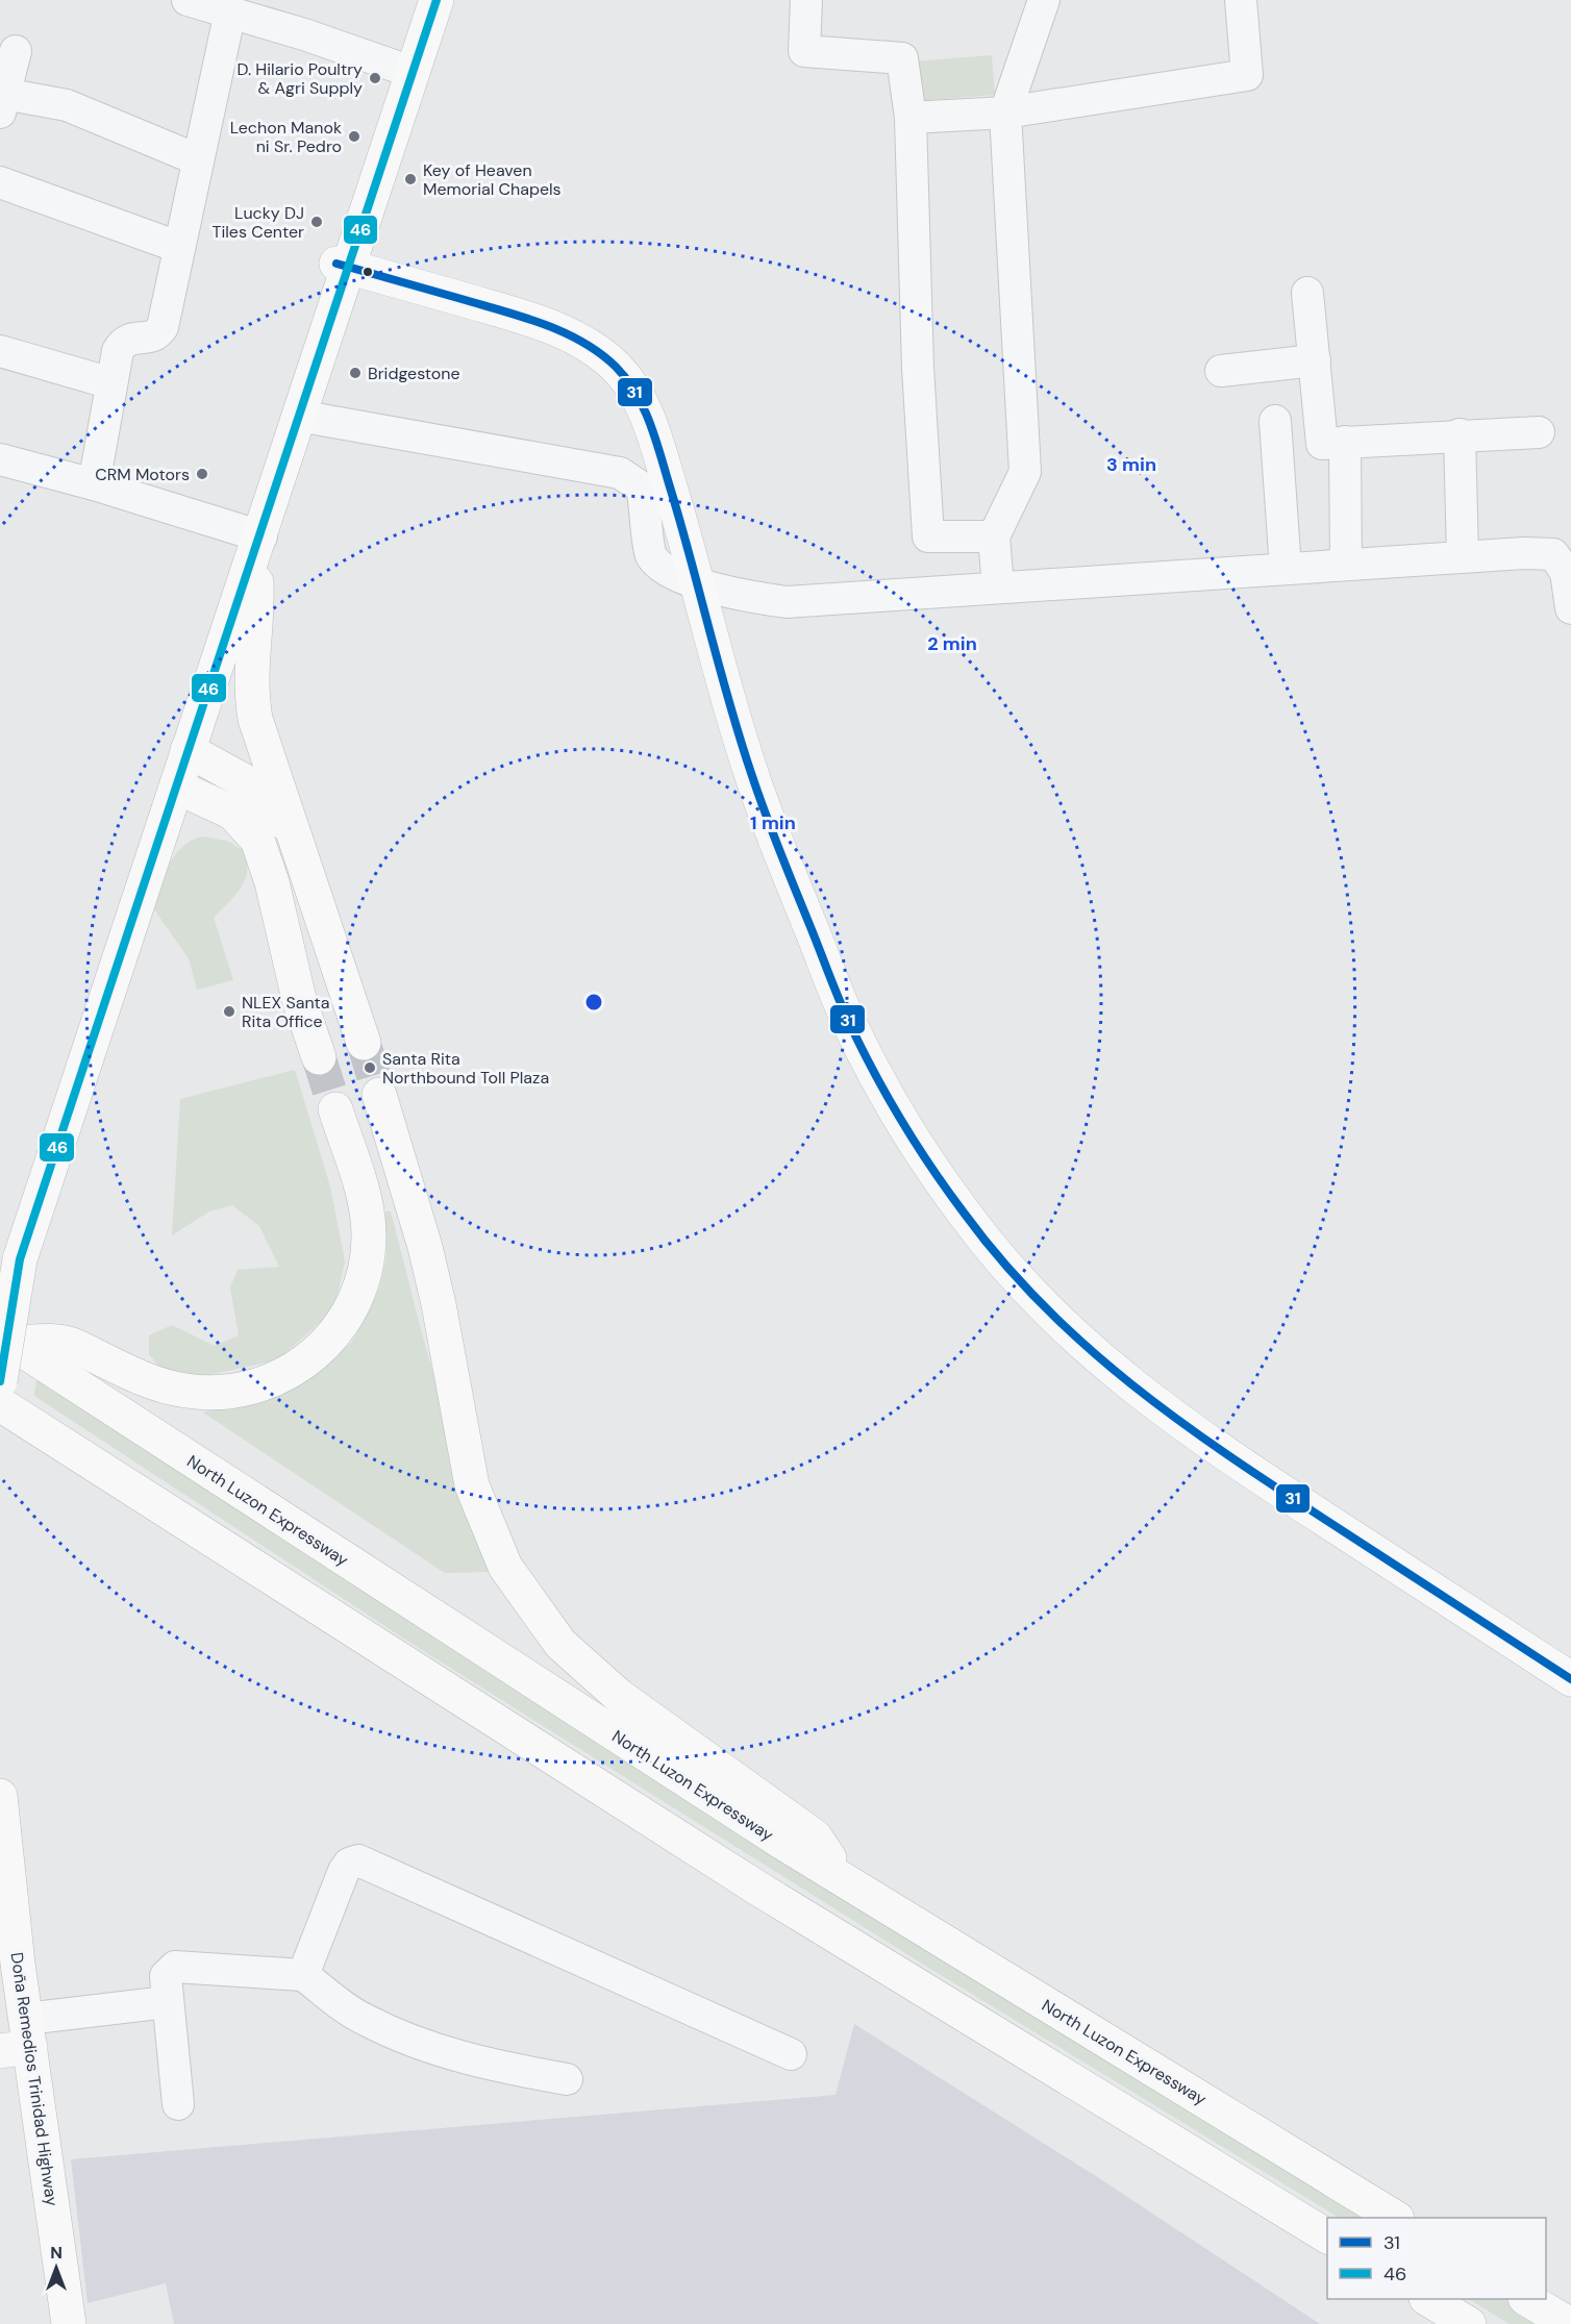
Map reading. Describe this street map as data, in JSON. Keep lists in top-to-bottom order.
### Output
{
  "streets": {
    "main road": ["North Luzon Expressway", "Doña Remedios Trinidad Highway"]
  },
  "places": [
    "D. Hilario Poultry & Agri Supply",
    "Lechon Manok ni Sr. Pedro",
    "Key of Heaven Memorial Chapels",
    "Lucky DJ Tiles Center",
    "Bridgestone",
    "CRM Motors",
    "NLEX Santa Rita Office",
    "Santa Rita Northbound Toll Plaza"
  ],
  "lines": ["transit line 46", "transit line 31"],
  "legend": ["31", "46"],
  "north": "top",
  "rings": ["3 min", "2 min", "1 min"]
}
